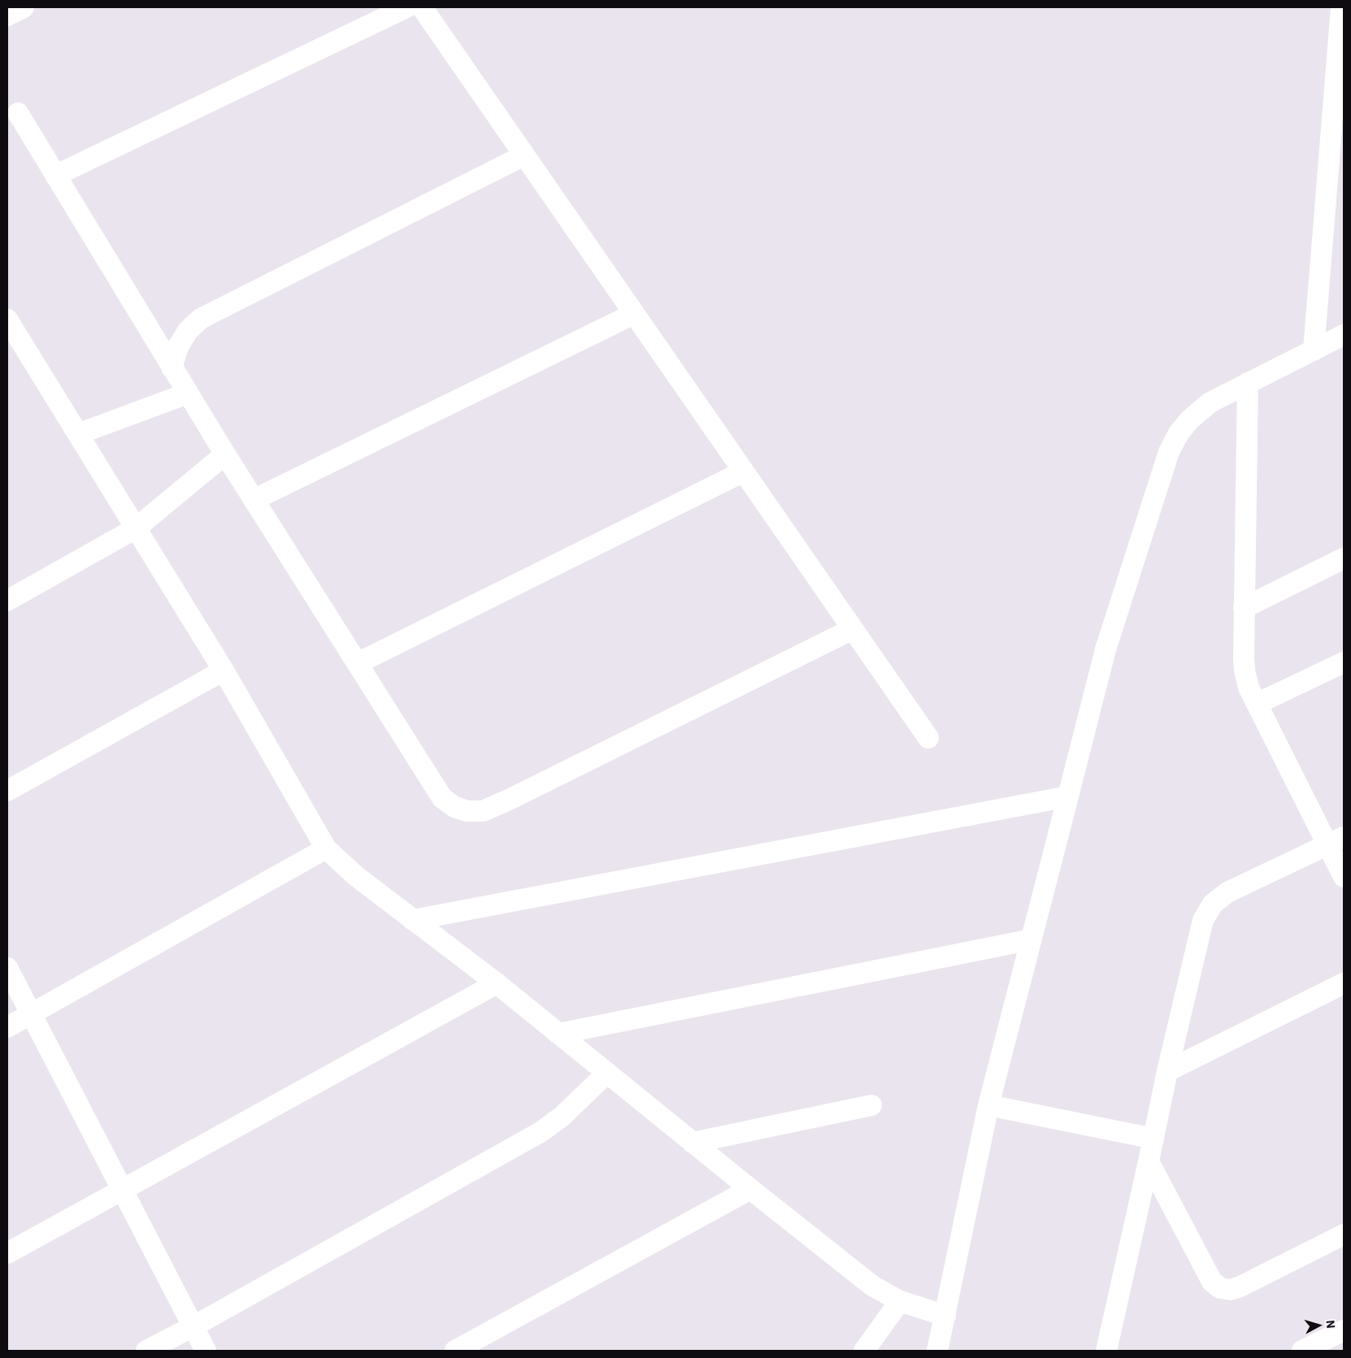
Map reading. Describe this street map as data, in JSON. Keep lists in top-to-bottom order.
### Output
{
  "north": "right"
}
